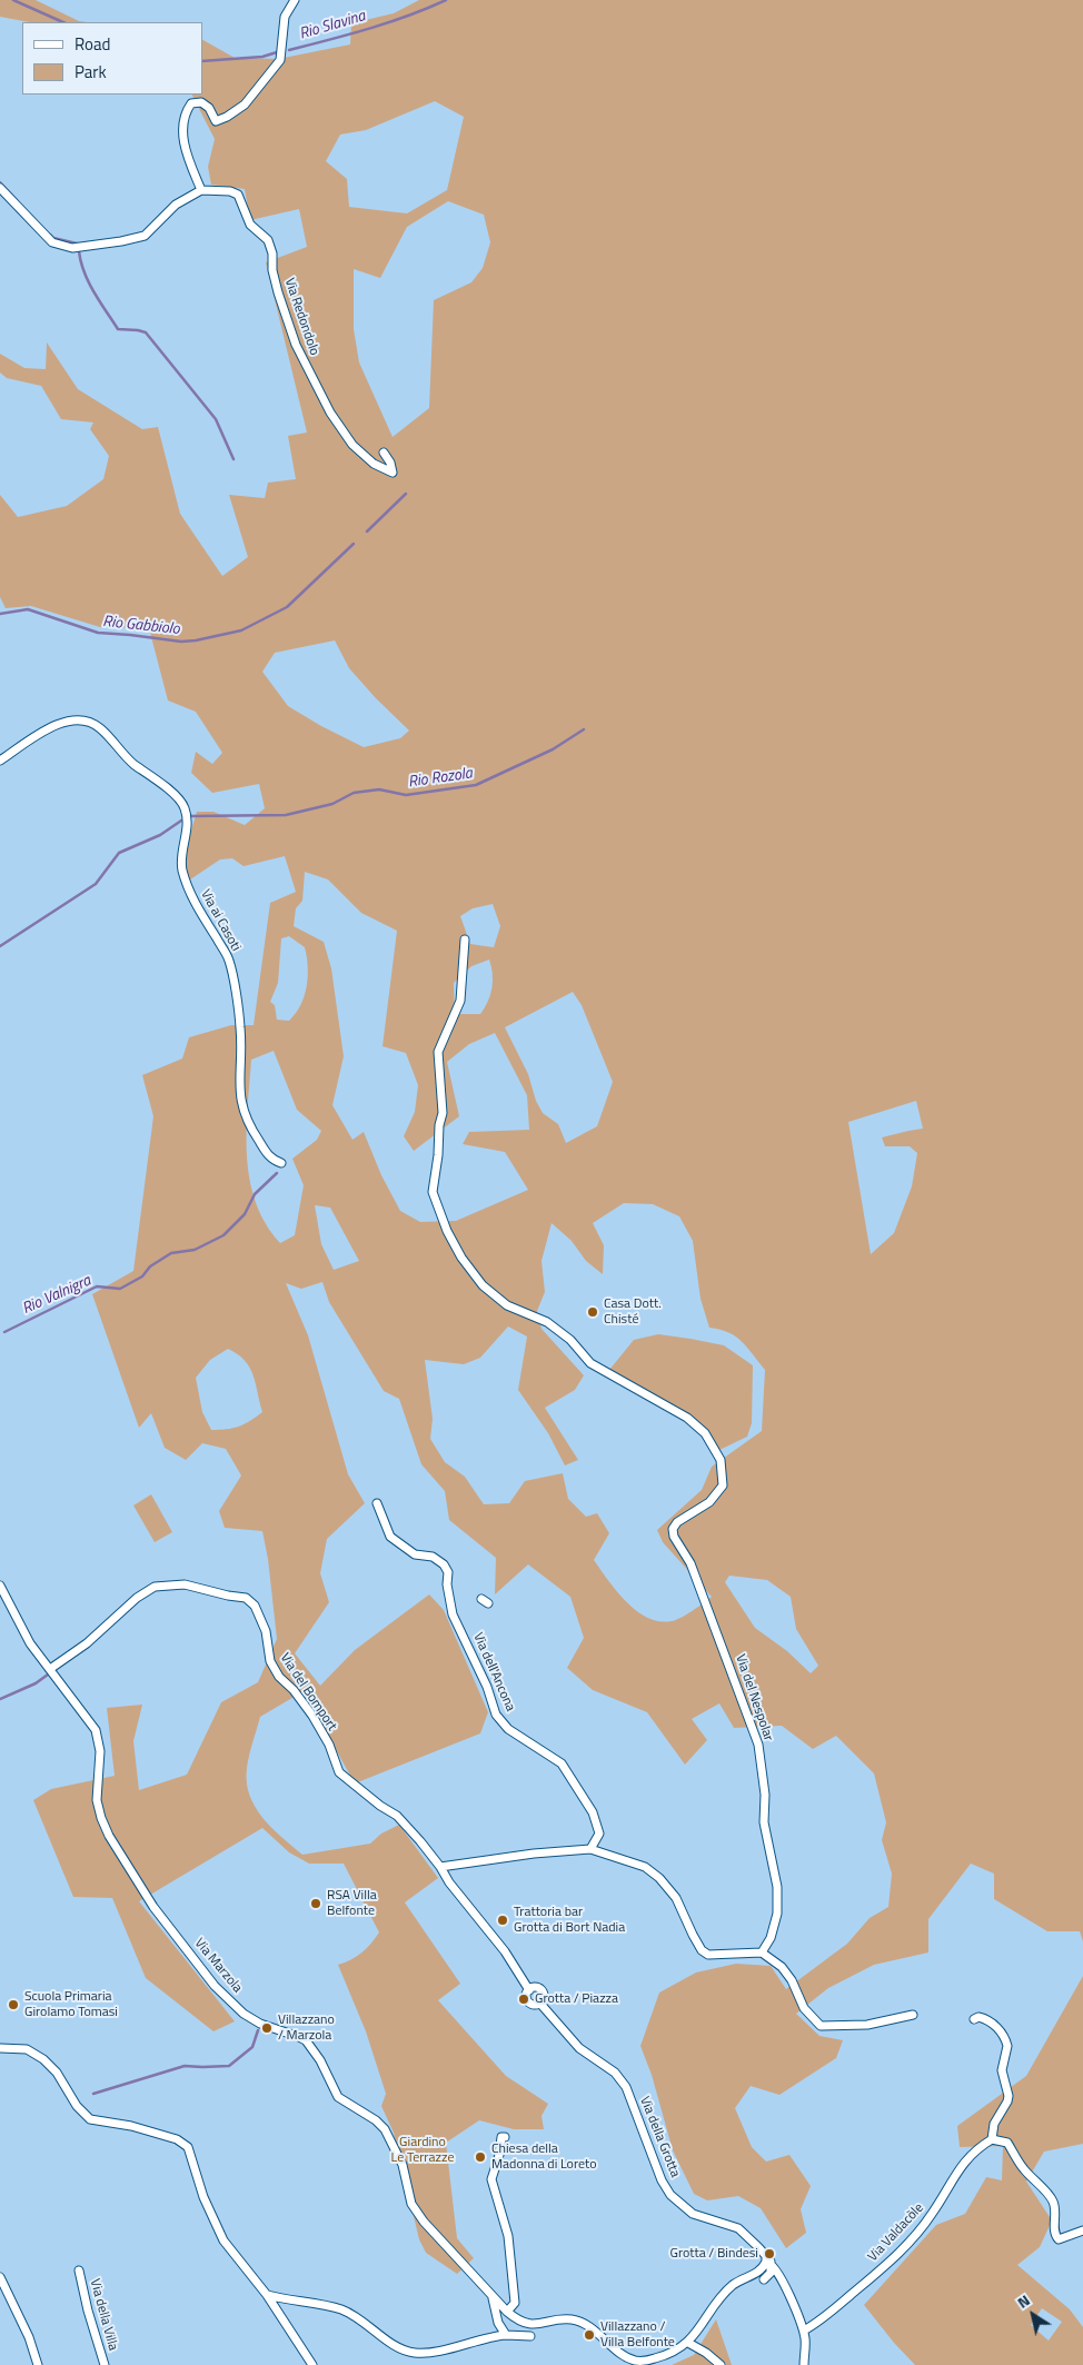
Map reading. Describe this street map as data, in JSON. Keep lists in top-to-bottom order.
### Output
{
  "streets": {
    "street": [
      "Via Redondolo",
      "Via ai Casoti",
      "Via dell'Ancona",
      "Via del Bomport",
      "Via del Nespolar",
      "Via Marzola",
      "Via della Grotta",
      "Via Valdacòle",
      "Via della Villa"
    ]
  },
  "crossings": [
    ["Via del Bomport", "Via Marzola"],
    ["Via del Bomport", "Via della Grotta"],
    ["Via Marzola", "Via della Grotta"],
    ["Via della Grotta", "Via Valdacòle"]
  ],
  "water": [
    "Rio Slavina",
    "Rio Gabbiolo",
    "Rio Rozola",
    "Rio Valnigra"
  ],
  "parks": ["Giardino Le Terrazze"],
  "places": [
    "Casa Dott. Chisté",
    "RSA Villa Belfonte",
    "Trattoria bar Grotta di Bort Nadia",
    "Grotta / Piazza",
    "Scuola Primaria Girolamo Tomasi",
    "Villazzano / Marzola",
    "Chiesa della Madonna di Loreto",
    "Grotta / Bindesi",
    "Villazzano / Villa Belfonte"
  ],
  "legend": ["Road", "Park"],
  "north": "top left"
}
